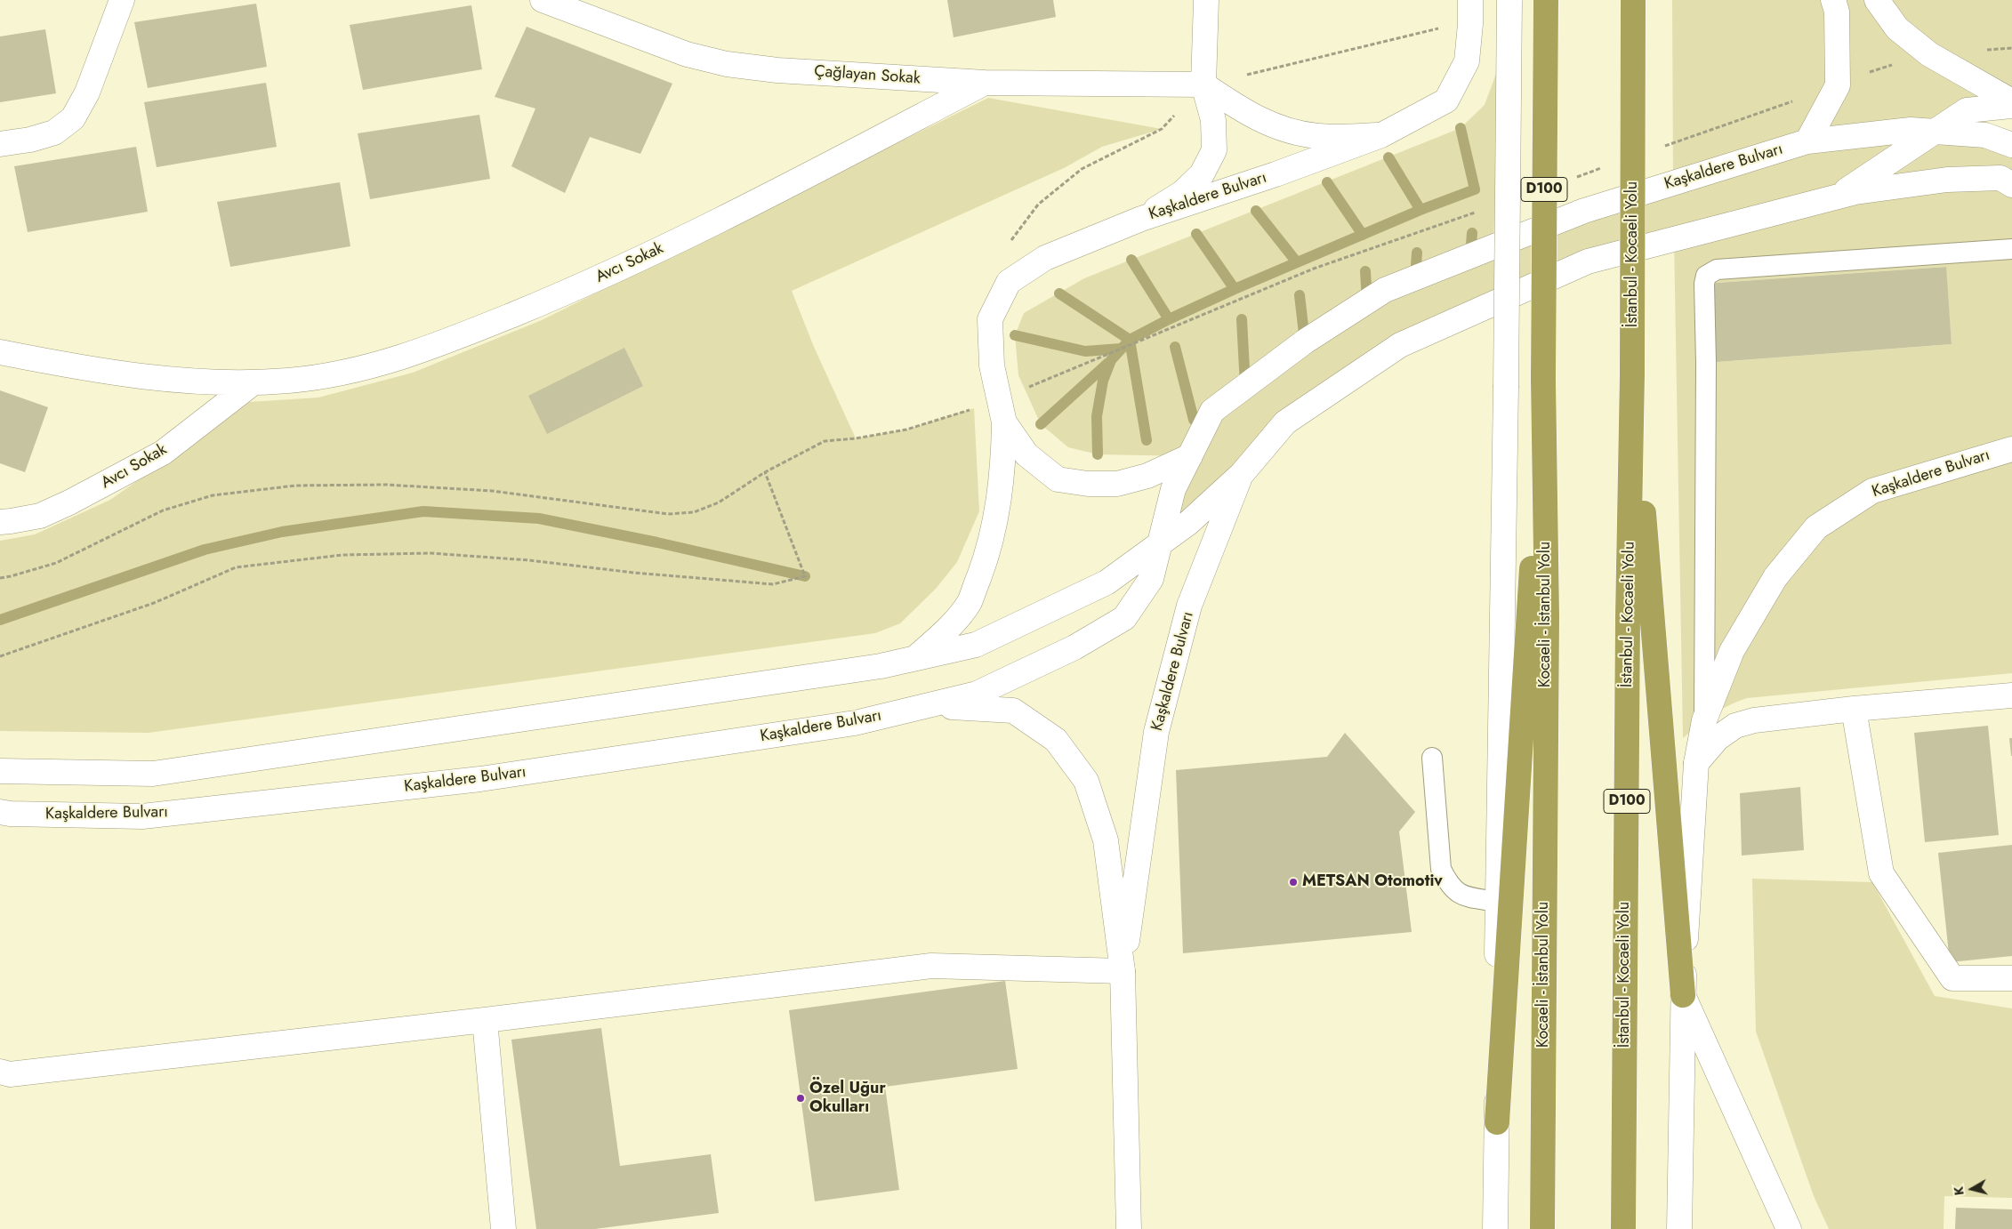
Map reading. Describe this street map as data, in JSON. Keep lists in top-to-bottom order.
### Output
{
  "streets": {
    "highway": ["D100", "İstanbul - Kocaeli Yolu", "Kocaeli - İstanbul Yolu"],
    "main road": ["Çağlayan Sokak", "Kaşkaldere Bulvarı", "Avcı Sokak"]
  },
  "crossings": [
    ["Çağlayan Sokak", "Avcı Sokak"]
  ],
  "places": ["METSAN Otomotiv", "Özel Uğur Okulları"],
  "north": "left"
}
